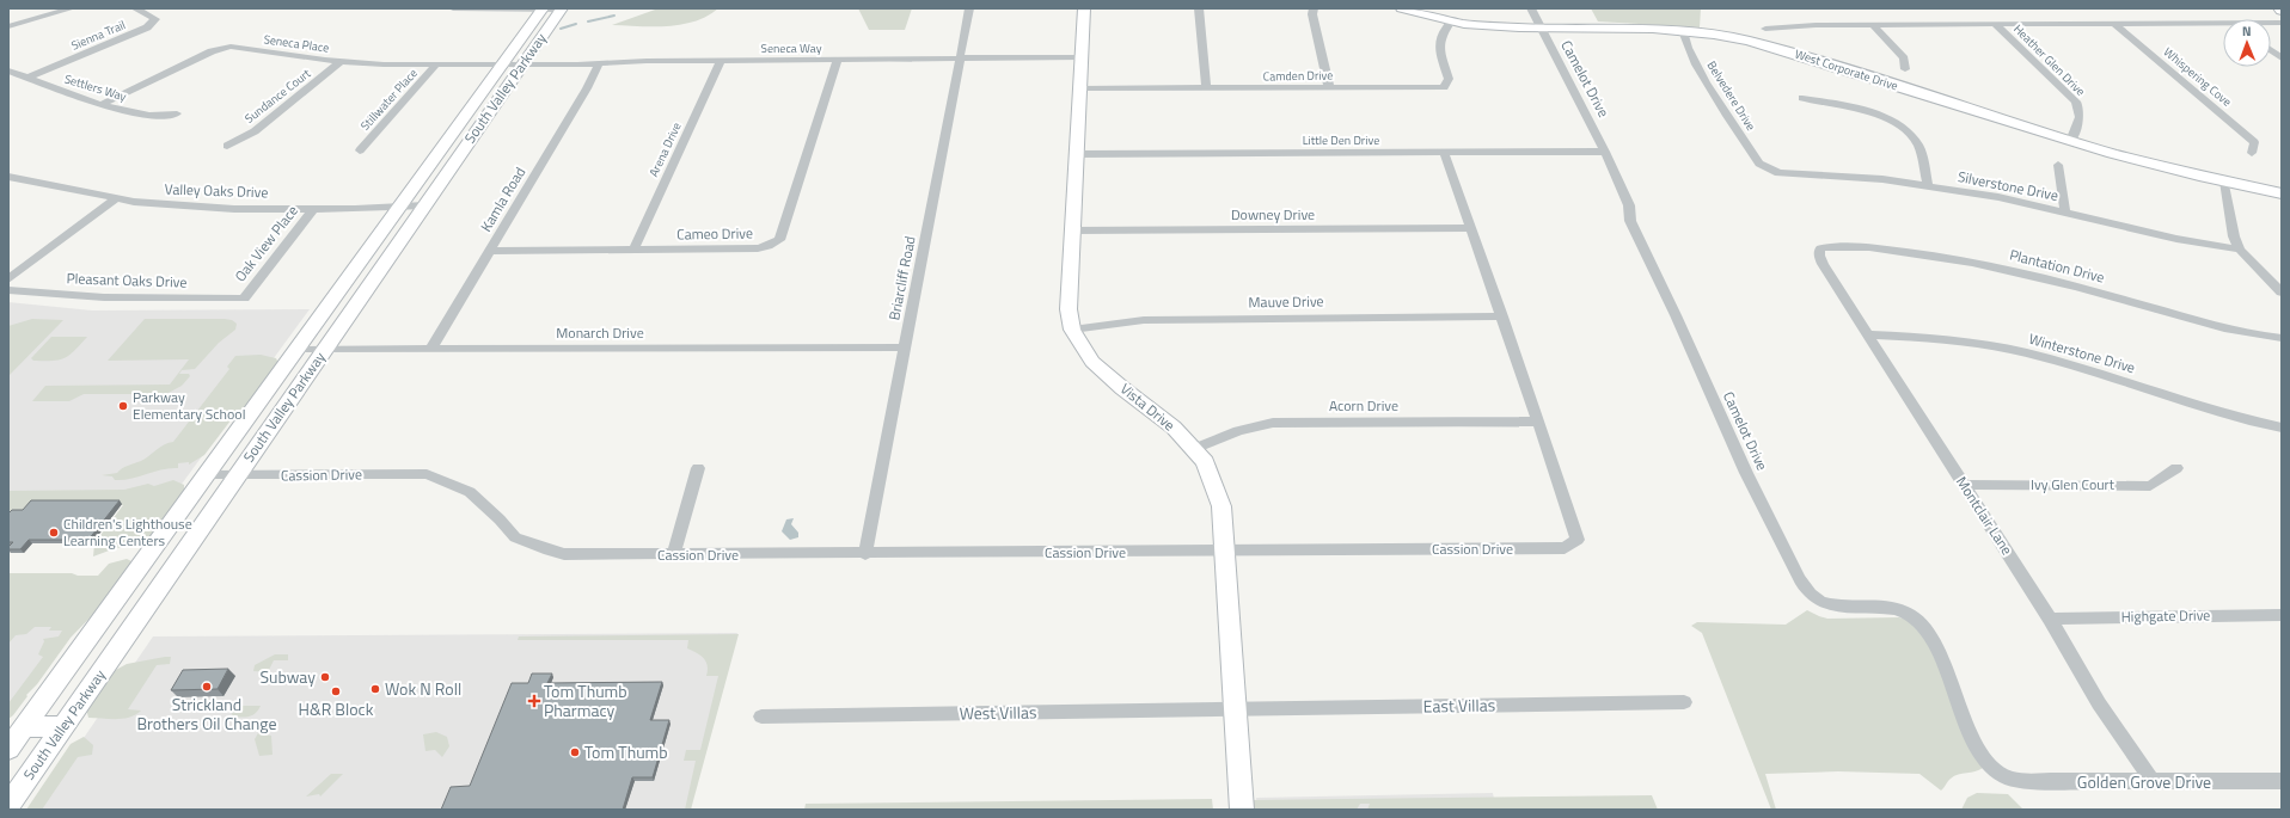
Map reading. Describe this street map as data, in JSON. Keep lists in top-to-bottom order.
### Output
{
  "streets": {
    "main road": ["West Corporate Drive", "South Valley Parkway", "Vista Drive"],
    "street": [
      "Sienna Trail",
      "Seneca Place",
      "Seneca Way",
      "Heather Glen Drive",
      "Camden Drive",
      "Whispering Cove",
      "Camelot Drive",
      "Settlers Way",
      "Sundance Court",
      "Belvedere Drive",
      "Stillwater Place",
      "Little Den Drive",
      "Arena Drive",
      "Silverstone Drive",
      "Valley Oaks Drive",
      "Kamla Road",
      "Downey Drive",
      "Cameo Drive",
      "Oak View Place",
      "Plantation Drive",
      "Briarcliff Road",
      "Pleasant Oaks Drive",
      "Mauve Drive",
      "Monarch Drive",
      "Winterstone Drive",
      "Acorn Drive",
      "Cassion Drive",
      "Ivy Glen Court",
      "Montclair Lane",
      "Highgate Drive",
      "East Villas",
      "West Villas",
      "Golden Grove Drive"
    ]
  },
  "crossings": [
    ["Sienna Trail", "Settlers Way"],
    ["Seneca Place", "Seneca Way"],
    ["Seneca Place", "Settlers Way"],
    ["Seneca Place", "South Valley Parkway"],
    ["Seneca Place", "Sundance Court"],
    ["Seneca Place", "Stillwater Place"],
    ["Seneca Way", "South Valley Parkway"],
    ["Seneca Way", "Arena Drive"],
    ["Seneca Way", "Kamla Road"],
    ["Seneca Way", "Cameo Drive"],
    ["Seneca Way", "Briarcliff Road"],
    ["Seneca Way", "Vista Drive"],
    ["Heather Glen Drive", "West Corporate Drive"],
    ["West Corporate Drive", "Camden Drive"],
    ["West Corporate Drive", "Camelot Drive"],
    ["West Corporate Drive", "Belvedere Drive"],
    ["Camden Drive", "Vista Drive"],
    ["Camelot Drive", "Little Den Drive"],
    ["Camelot Drive", "Golden Grove Drive"],
    ["South Valley Parkway", "Valley Oaks Drive"],
    ["South Valley Parkway", "Monarch Drive"],
    ["South Valley Parkway", "Cassion Drive"],
    ["Belvedere Drive", "Silverstone Drive"],
    ["Little Den Drive", "Vista Drive"],
    ["Little Den Drive", "Cassion Drive"],
    ["Arena Drive", "Cameo Drive"],
    ["Valley Oaks Drive", "Oak View Place"],
    ["Kamla Road", "Cameo Drive"],
    ["Kamla Road", "Monarch Drive"],
    ["Downey Drive", "Vista Drive"],
    ["Downey Drive", "Cassion Drive"],
    ["Oak View Place", "Pleasant Oaks Drive"],
    ["Plantation Drive", "Montclair Lane"],
    ["Briarcliff Road", "Monarch Drive"],
    ["Briarcliff Road", "Cassion Drive"],
    ["Mauve Drive", "Vista Drive"],
    ["Mauve Drive", "Cassion Drive"],
    ["Winterstone Drive", "Montclair Lane"],
    ["Acorn Drive", "Vista Drive"],
    ["Acorn Drive", "Cassion Drive"],
    ["Vista Drive", "Cassion Drive"],
    ["Vista Drive", "East Villas"],
    ["Vista Drive", "West Villas"],
    ["Ivy Glen Court", "Montclair Lane"],
    ["Montclair Lane", "Highgate Drive"],
    ["Montclair Lane", "Golden Grove Drive"],
    ["East Villas", "West Villas"]
  ],
  "places": {
    "other": [
      "Parkway Elementary School",
      "Children's Lighthouse Learning Centers",
      "Subway",
      "Strickland Brothers Oil Change",
      "Wok N Roll",
      "H&R Block",
      "Tom Thumb"
    ],
    "health": ["Tom Thumb Pharmacy"]
  },
  "north": "top"
}
